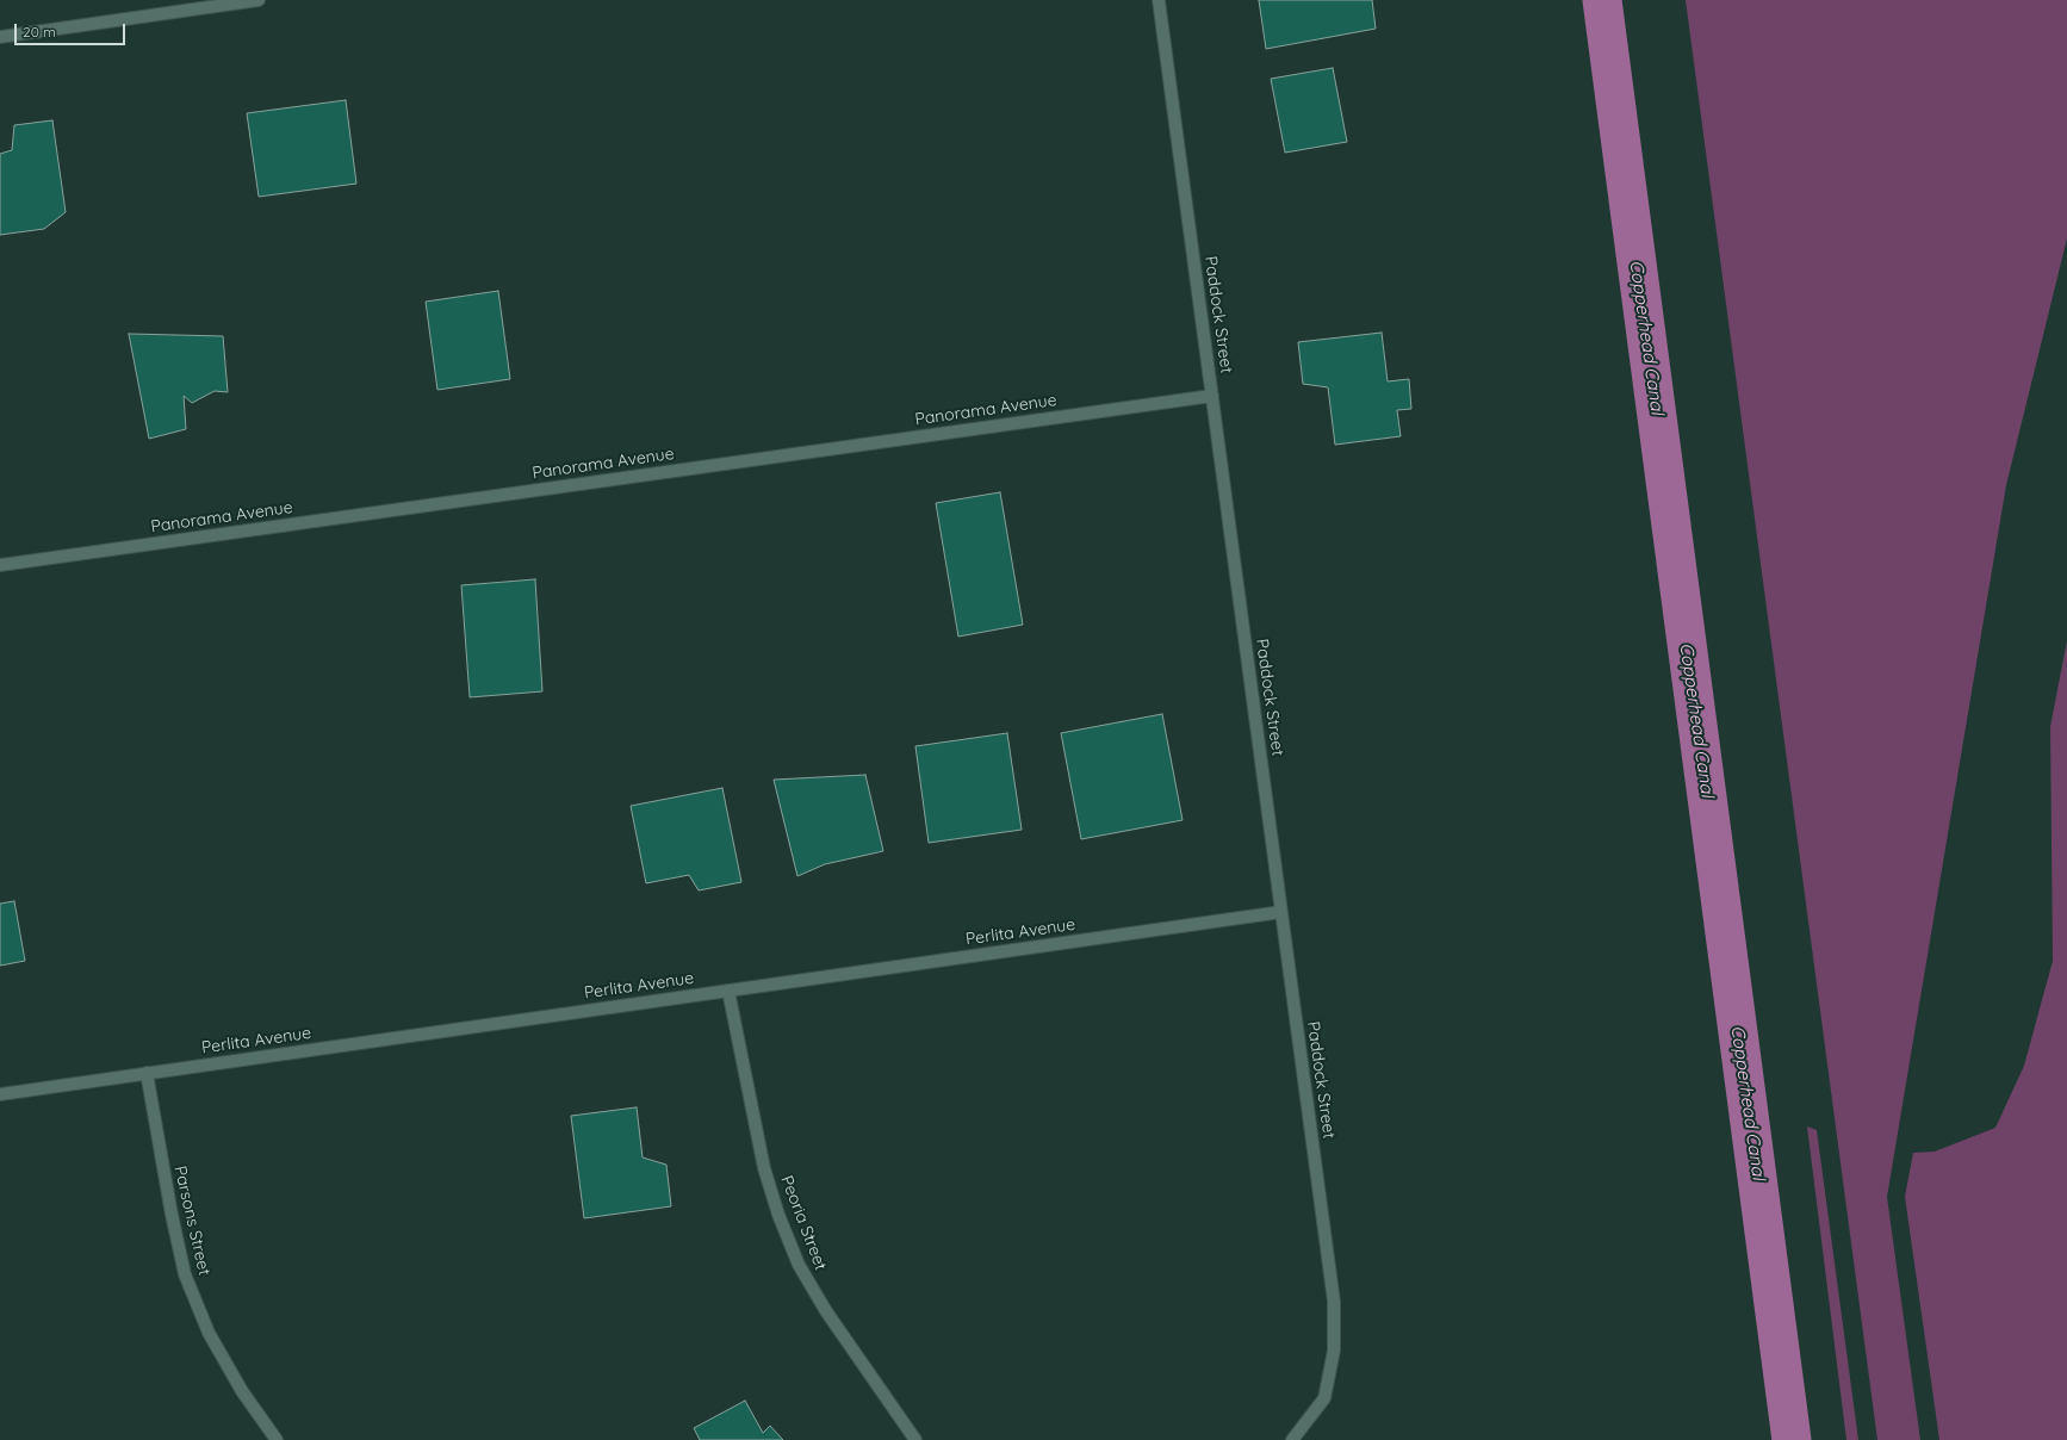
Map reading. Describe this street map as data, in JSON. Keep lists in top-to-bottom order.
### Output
{
  "streets": {
    "street": [
      "Paddock Street",
      "Panorama Avenue",
      "Perlita Avenue",
      "Parsons Street",
      "Peoria Street"
    ]
  },
  "crossings": [
    ["Paddock Street", "Panorama Avenue"],
    ["Paddock Street", "Perlita Avenue"],
    ["Perlita Avenue", "Parsons Street"],
    ["Perlita Avenue", "Peoria Street"]
  ],
  "water": ["Copperhead Canal"],
  "scale_bar": "20 m"
}
